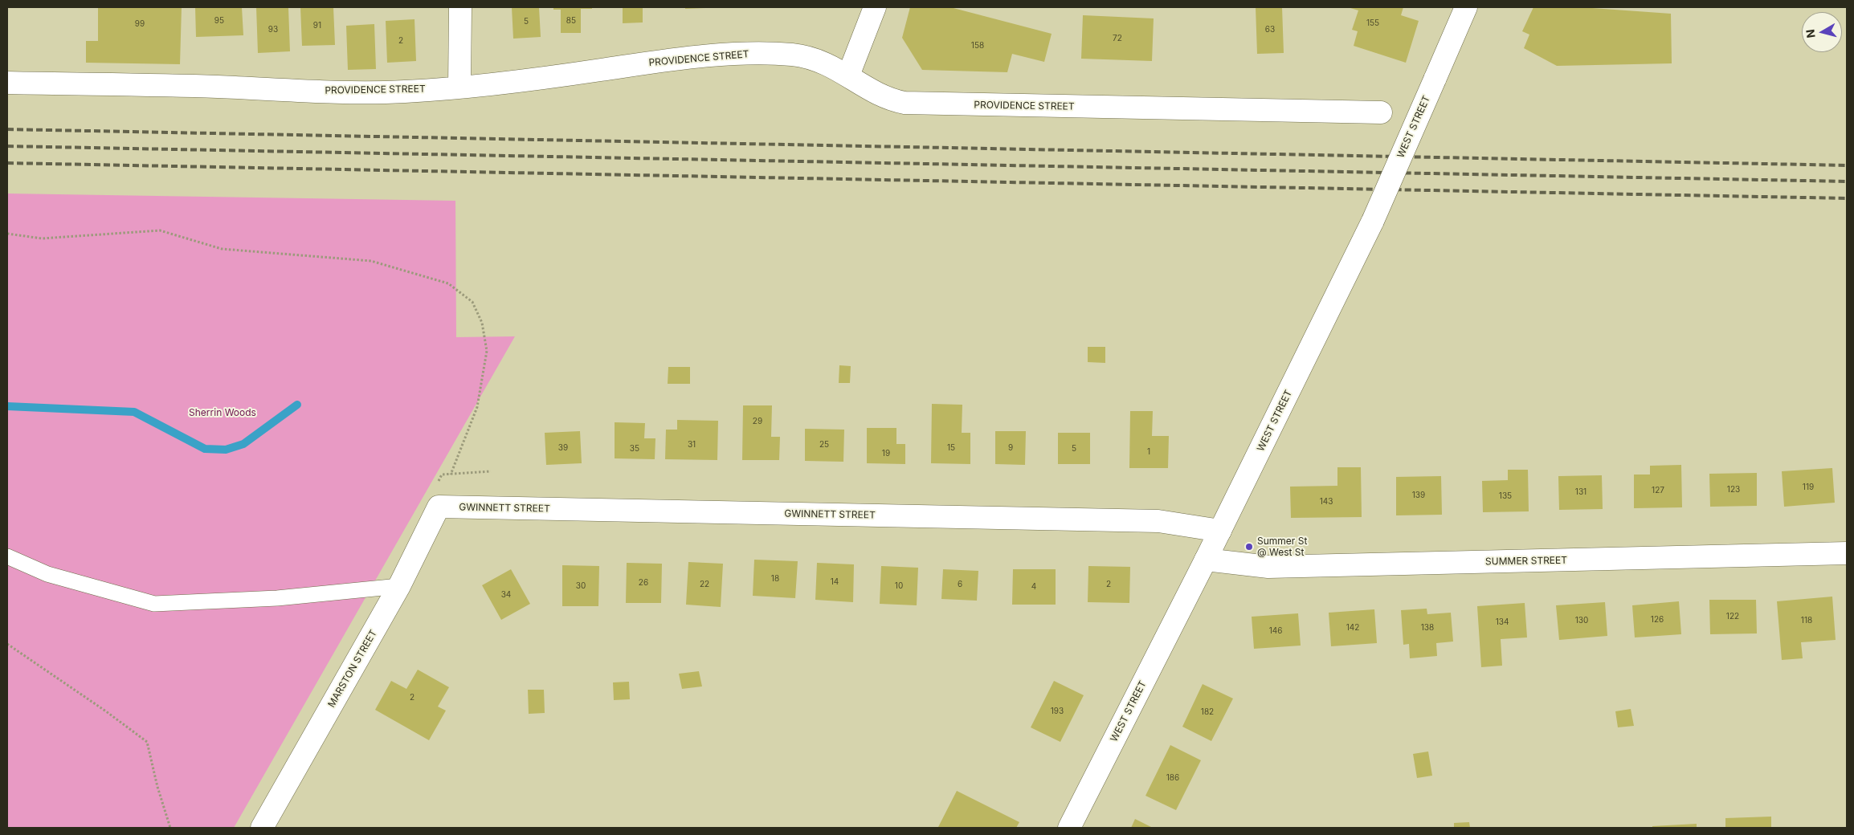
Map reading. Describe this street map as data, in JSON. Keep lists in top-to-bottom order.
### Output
{
  "streets": {
    "street": [
      "PROVIDENCE STREET",
      "WEST STREET",
      "GWINNETT STREET",
      "SUMMER STREET",
      "MARSTON STREET"
    ]
  },
  "crossings": [
    ["WEST STREET", "GWINNETT STREET"],
    ["WEST STREET", "SUMMER STREET"],
    ["GWINNETT STREET", "MARSTON STREET"]
  ],
  "parks": ["Sherrin Woods"],
  "places": ["Summer St @ West St"],
  "house_numbers": [
    "95",
    "85",
    "5",
    "155",
    "99",
    "91",
    "93",
    "63",
    "72",
    "2",
    "158",
    "29",
    "31",
    "25",
    "39",
    "15",
    "9",
    "35",
    "5",
    "1",
    "19",
    "119",
    "123",
    "127",
    "131",
    "139",
    "135",
    "143",
    "18",
    "14",
    "26",
    "22",
    "6",
    "2",
    "30",
    "10",
    "4",
    "34",
    "122",
    "126",
    "130",
    "118",
    "134",
    "142",
    "138",
    "146",
    "2",
    "193",
    "182",
    "186"
  ],
  "north": "left"
}
